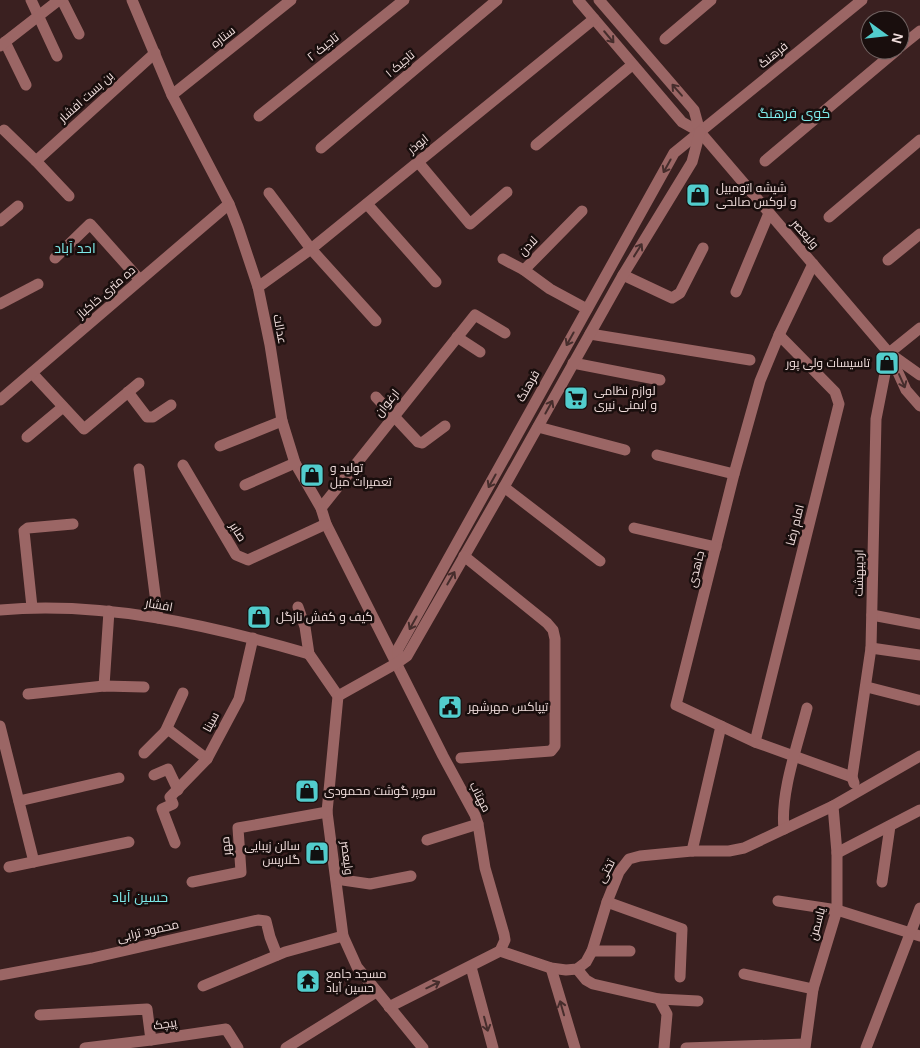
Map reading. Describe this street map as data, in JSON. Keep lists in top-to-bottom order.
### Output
{
  "streets": {
    "street": [
      "ستاره",
      "تاجیک ۲",
      "فرهنگ",
      "تاجیک ۱",
      "بن بست افشار",
      "ابوذر",
      "ولیعصر",
      "لادن",
      "ده متری خاکباز",
      "عدالت",
      "ارغوان",
      "امام رضا",
      "صابر",
      "جاهدی",
      "اردیبهشت",
      "افشار",
      "سینا",
      "مهتاب",
      "مهر",
      "تختی",
      "یاسمن",
      "محمود ترابی",
      "پیچک"
    ]
  },
  "crossings": [
    ["ستاره", "عدالت"],
    ["فرهنگ", "ولیعصر"],
    ["فرهنگ", "لادن"],
    ["فرهنگ", "عدالت"],
    ["فرهنگ", "مهتاب"],
    ["بن بست افشار", "عدالت"],
    ["ابوذر", "ولیعصر"],
    ["ابوذر", "عدالت"],
    ["ولیعصر", "جاهدی"],
    ["ولیعصر", "اردیبهشت"],
    ["ولیعصر", "مهر"],
    ["ده متری خاکباز", "عدالت"],
    ["عدالت", "ارغوان"],
    ["عدالت", "صابر"],
    ["عدالت", "مهتاب"],
    ["امام رضا", "جاهدی"],
    ["جاهدی", "اردیبهشت"],
    ["اردیبهشت", "تختی"],
    ["افشار", "سینا"],
    ["تختی", "یاسمن"]
  ],
  "districts": ["کوی فرهنگ", "احد آباد", "حسین آباد"],
  "places": {
    "shop": [
      "شیشه اتومبیل و لوکس صالحی",
      "تاسیسات ولی پور",
      "تولید و تعمیرات مبل",
      "کیف و کفش نازگل",
      "سوپر گوشت محمودی",
      "سالن زیبایی گلاریس"
    ],
    "supermarket": ["لوازم نظامی و ایمنی نیری"],
    "public building": ["تیپاکس مهرشهر"],
    "temple": ["مسجد جامع حسین آباد"]
  },
  "north": "right"
}
